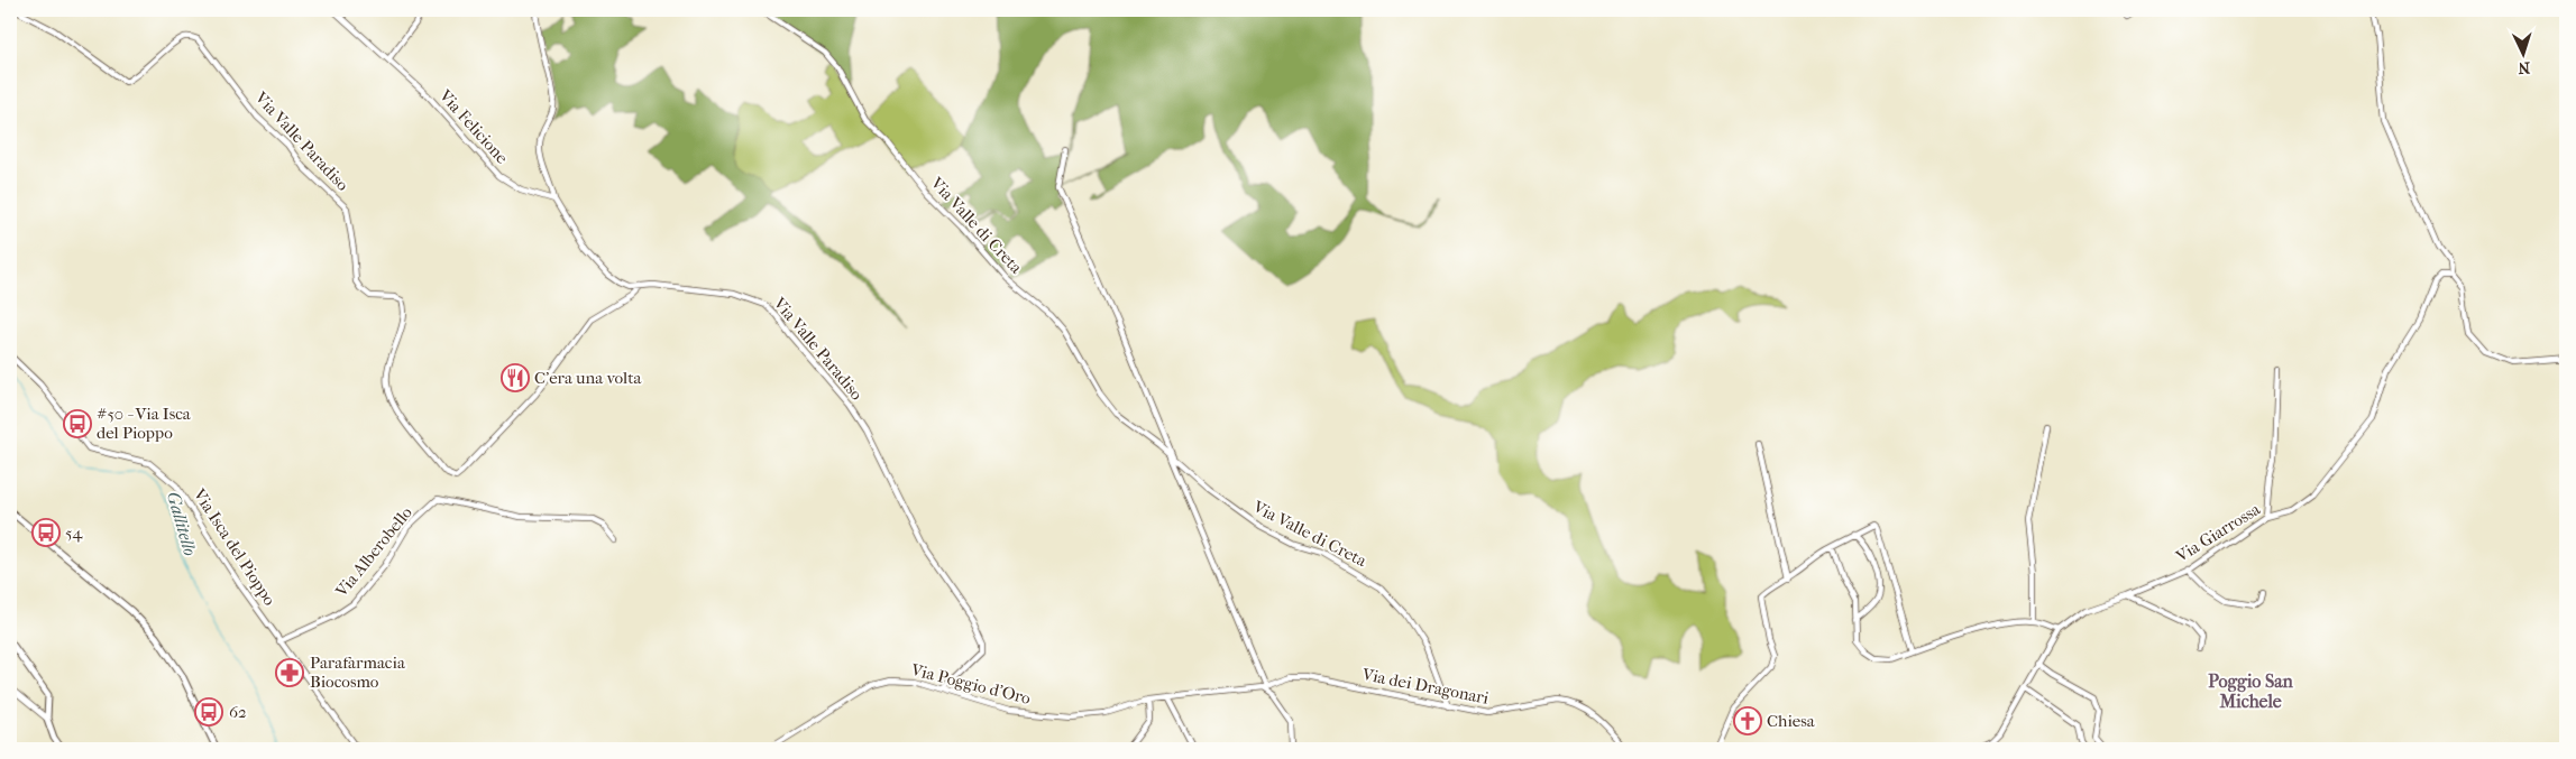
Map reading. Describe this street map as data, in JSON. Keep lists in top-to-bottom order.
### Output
{
  "streets": {
    "street": [
      "Via Felicione",
      "Via Valle Paradiso",
      "Via Valle di Creta",
      "Via Giarrossa",
      "Via Isca del Pioppo",
      "Via Alberobello",
      "Via Poggio d'Oro",
      "Via dei Dragonari"
    ]
  },
  "crossings": [
    ["Via Valle Paradiso", "Via Poggio d'Oro"],
    ["Via Valle di Creta", "Via dei Dragonari"],
    ["Via Isca del Pioppo", "Via Alberobello"],
    ["Via Poggio d'Oro", "Via dei Dragonari"]
  ],
  "districts": ["Poggio San Michele"],
  "water": ["Gallitello"],
  "places": {
    "restaurant": ["C'era una volta"],
    "bus stop": ["#50 - Via Isca del Pioppo", "54", "62"],
    "pharmacy": ["Parafarmacia Biocosmo"],
    "church": ["Chiesa"]
  },
  "north": "bottom"
}
